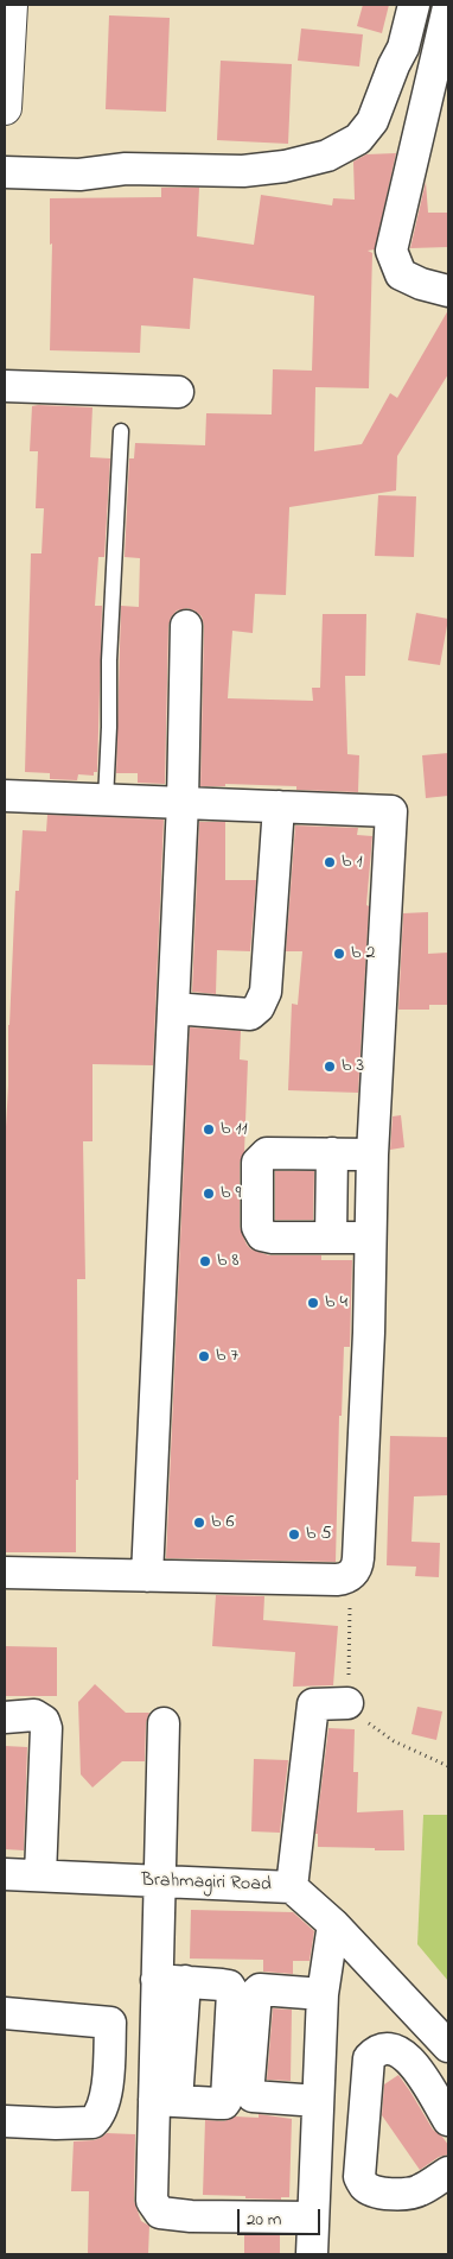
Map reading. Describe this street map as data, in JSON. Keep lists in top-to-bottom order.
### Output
{
  "streets": {
    "street": ["Brahmagiri Road"]
  },
  "places": [
    "b 1",
    "b 2",
    "b 3",
    "b 11",
    "b 9",
    "b 8",
    "b 4",
    "b 7",
    "b 6",
    "b 5"
  ],
  "scale_bar": "20 m"
}
